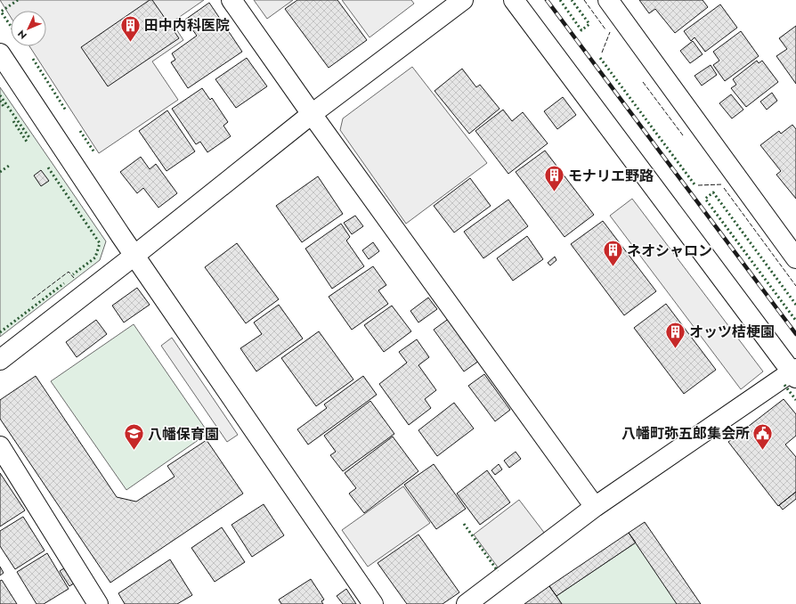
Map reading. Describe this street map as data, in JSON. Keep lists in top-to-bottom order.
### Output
{
  "places": {
    "building": [
      "田中内科医院",
      "モナリエ野路",
      "ネオシャロン",
      "オッツ桔梗園"
    ],
    "public building": ["八幡町弥五郎集会所"],
    "school or university": ["八幡保育園"]
  },
  "north": "bottom left"
}
